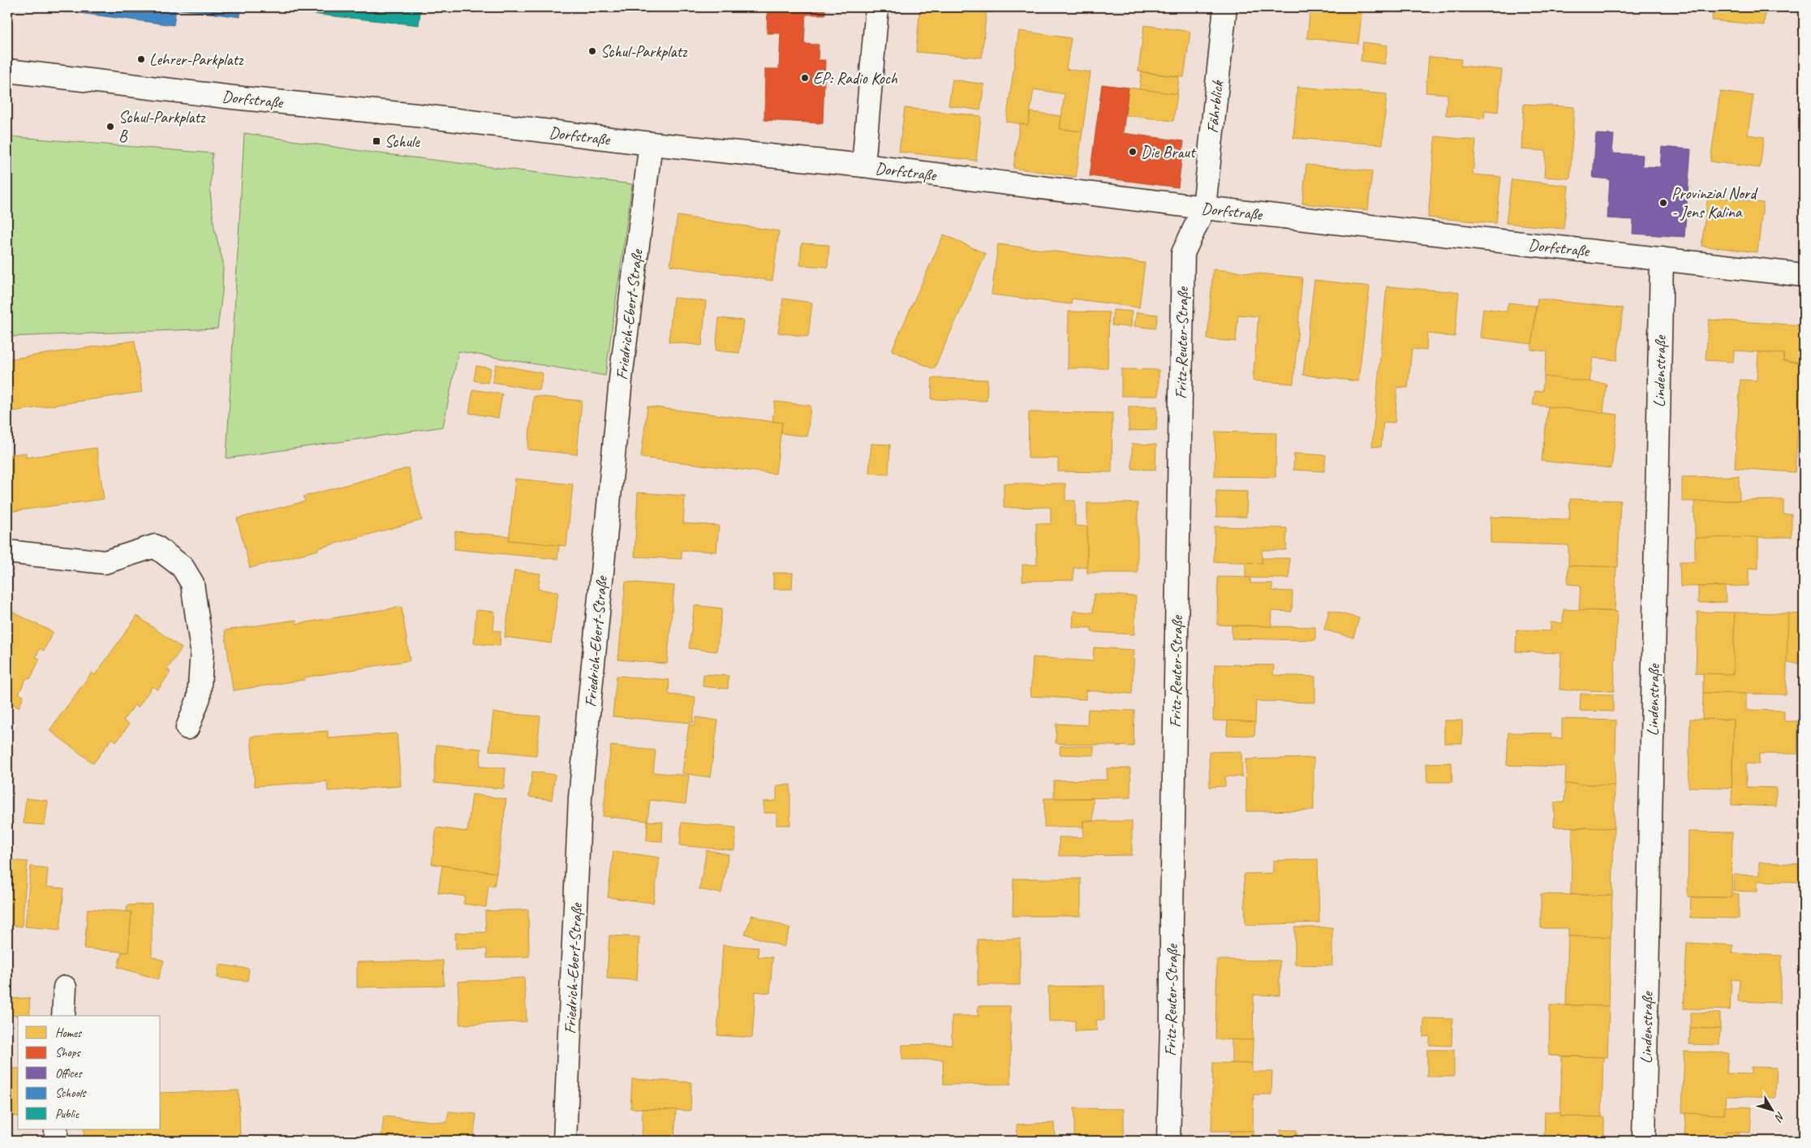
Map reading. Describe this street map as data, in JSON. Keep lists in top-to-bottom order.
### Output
{
  "streets": {
    "street": [
      "Dorfstraße",
      "Fährblick",
      "Friedrich-Ebert-Straße",
      "Fritz-Reuter-Straße",
      "Lindenstraße"
    ]
  },
  "crossings": [
    ["Dorfstraße", "Fährblick"],
    ["Dorfstraße", "Friedrich-Ebert-Straße"],
    ["Dorfstraße", "Fritz-Reuter-Straße"],
    ["Dorfstraße", "Lindenstraße"],
    ["Fährblick", "Fritz-Reuter-Straße"]
  ],
  "places": {
    "other": [
      "Schul-Parkplatz",
      "Lehrer-Parkplatz",
      "EP: Radio Koch",
      "Schul-Parkplatz B",
      "Die Braut",
      "Provinzial Nord - Jens Kalina"
    ],
    "transit": ["Schule"]
  },
  "legend": [
    "Homes",
    "Shops",
    "Offices",
    "Schools",
    "Public"
  ],
  "north": "bottom right"
}
